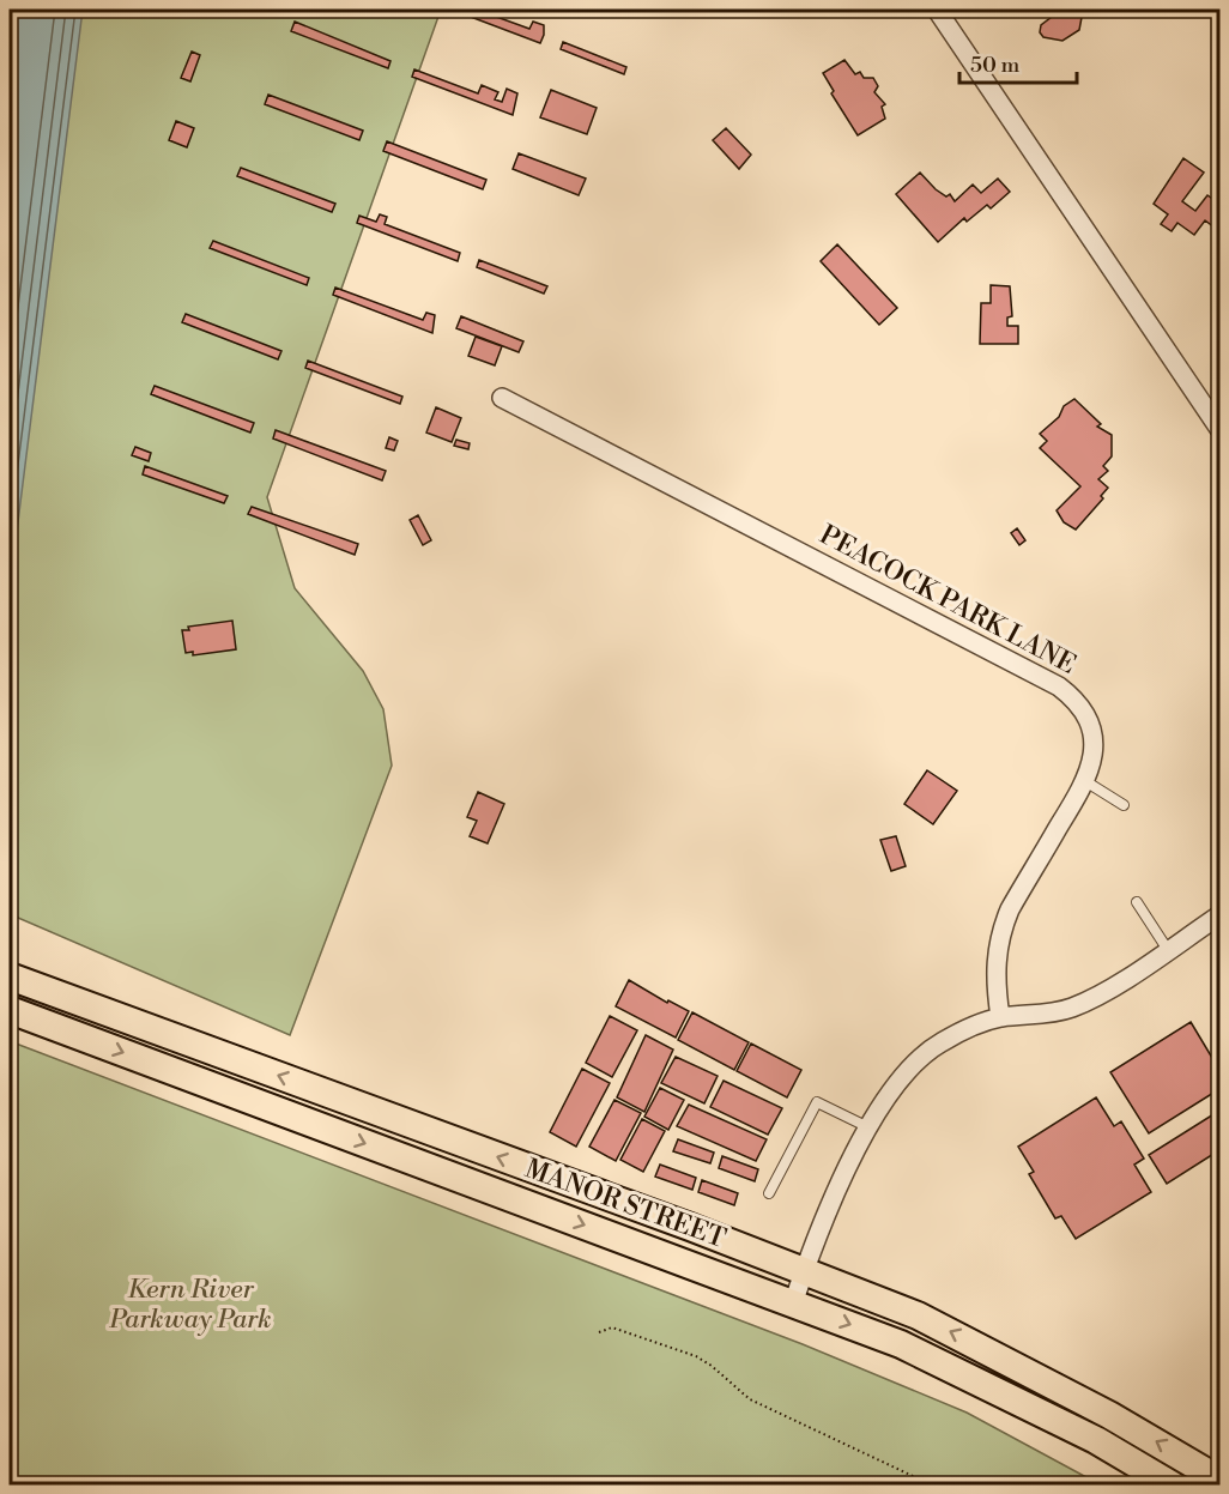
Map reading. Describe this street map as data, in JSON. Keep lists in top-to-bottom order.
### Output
{
  "streets": {
    "main road": ["MANOR STREET"],
    "street": ["PEACOCK PARK LANE"]
  },
  "parks": ["Kern River Parkway Park"],
  "scale_bar": "50 m"
}
